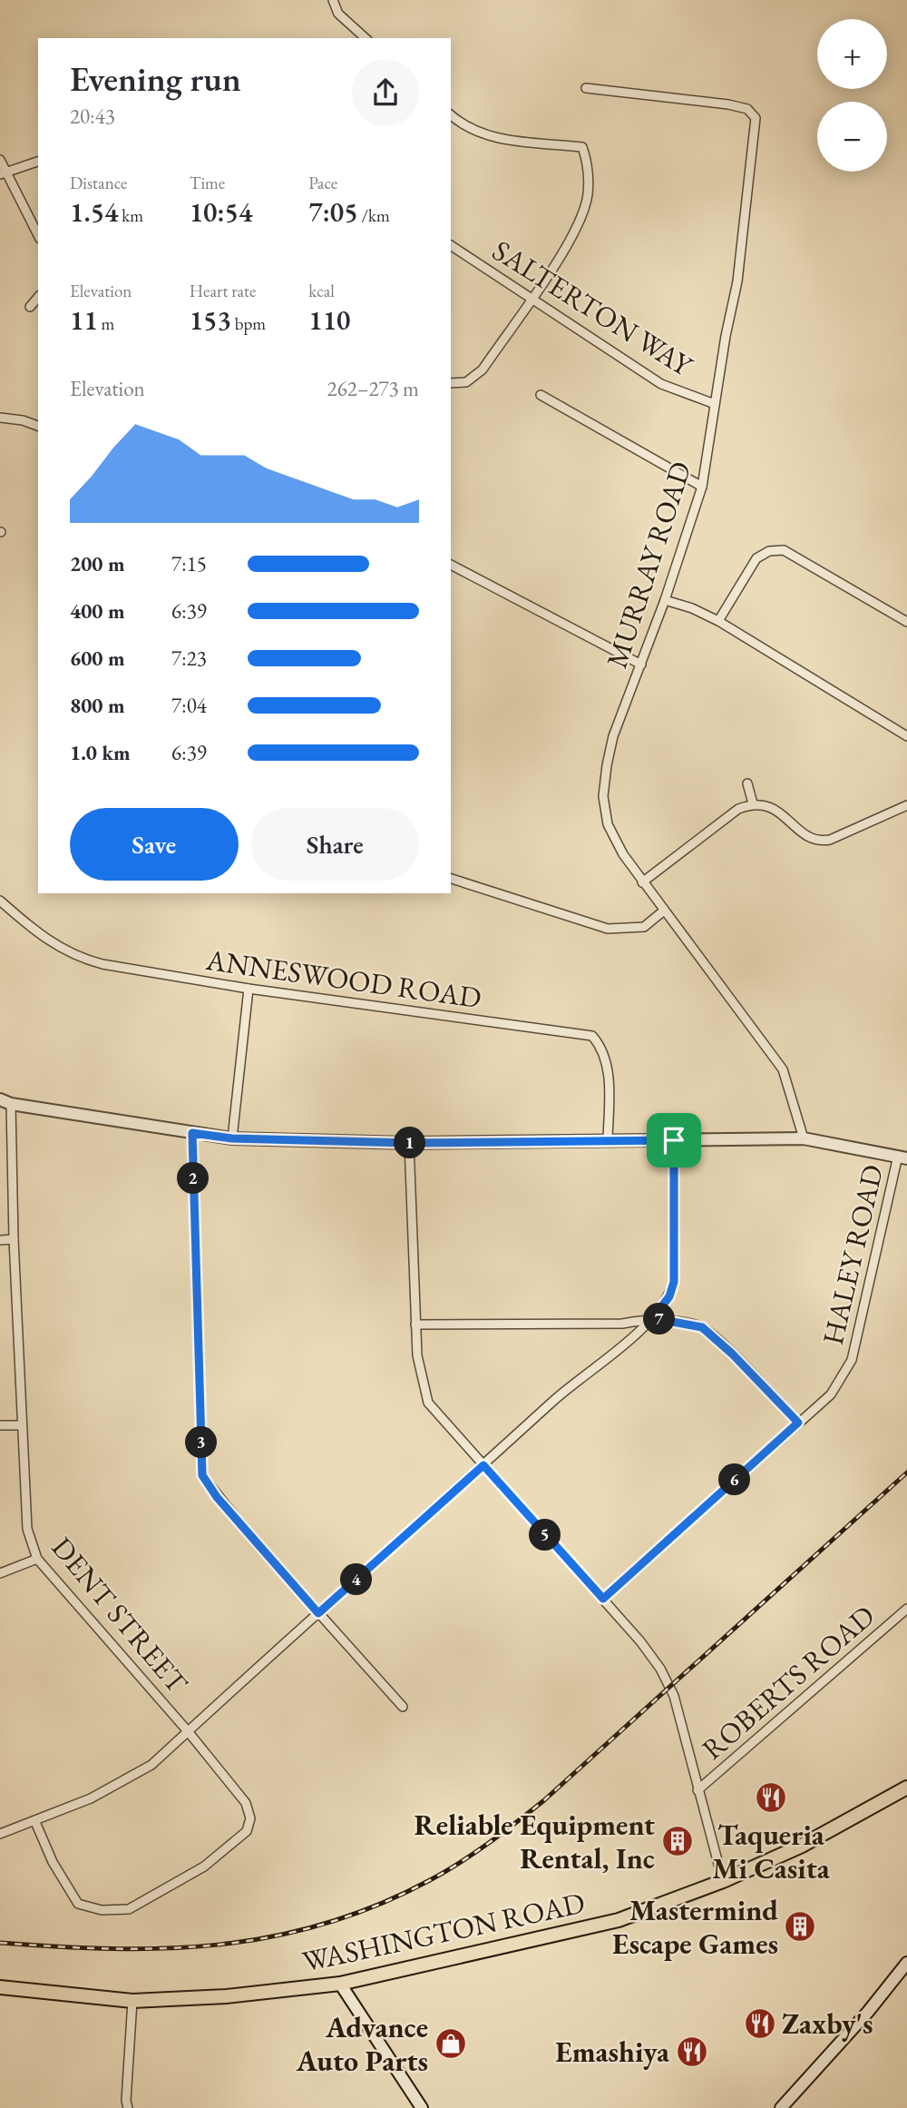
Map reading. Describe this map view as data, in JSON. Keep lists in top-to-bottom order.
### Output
{
  "streets": {
    "main road": ["WASHINGTON ROAD"],
    "street": [
      "SALTERTON WAY",
      "MURRAY ROAD",
      "ANNESWOOD ROAD",
      "HALEY ROAD",
      "DENT STREET",
      "ROBERTS ROAD"
    ]
  },
  "crossings": [
    ["SALTERTON WAY", "MURRAY ROAD"]
  ],
  "places": {
    "restaurant": ["Taqueria Mi Casita", "Zaxby's", "Emashiya"],
    "building": ["Reliable Equipment Rental, Inc", "Mastermind Escape Games"],
    "shop": ["Advance Auto Parts"]
  },
  "page": {
    "map_buttons": ["+", "−"],
    "heading": ["Evening run", "20:43"],
    "stats": [
      ["Distance", "1.54 km"],
      ["Time", "10:54"],
      ["Pace", "7:05 /km"],
      ["Elevation", "11 m"],
      ["Heart rate", "153 bpm"],
      ["kcal", "110"]
    ],
    "chart": ["Elevation", "262–273 m"],
    "list": [
      {
        "name": "200 m",
        "note": "7:15"
      },
      {
        "name": "400 m",
        "note": "6:39"
      },
      {
        "name": "600 m",
        "note": "7:23"
      },
      {
        "name": "800 m",
        "note": "7:04"
      },
      {
        "name": "1.0 km",
        "note": "6:39"
      }
    ],
    "buttons": ["Save", "Share"],
    "pins": [
      "1",
      "2",
      "7",
      "3",
      "6",
      "5",
      "4"
    ]
  }
}
